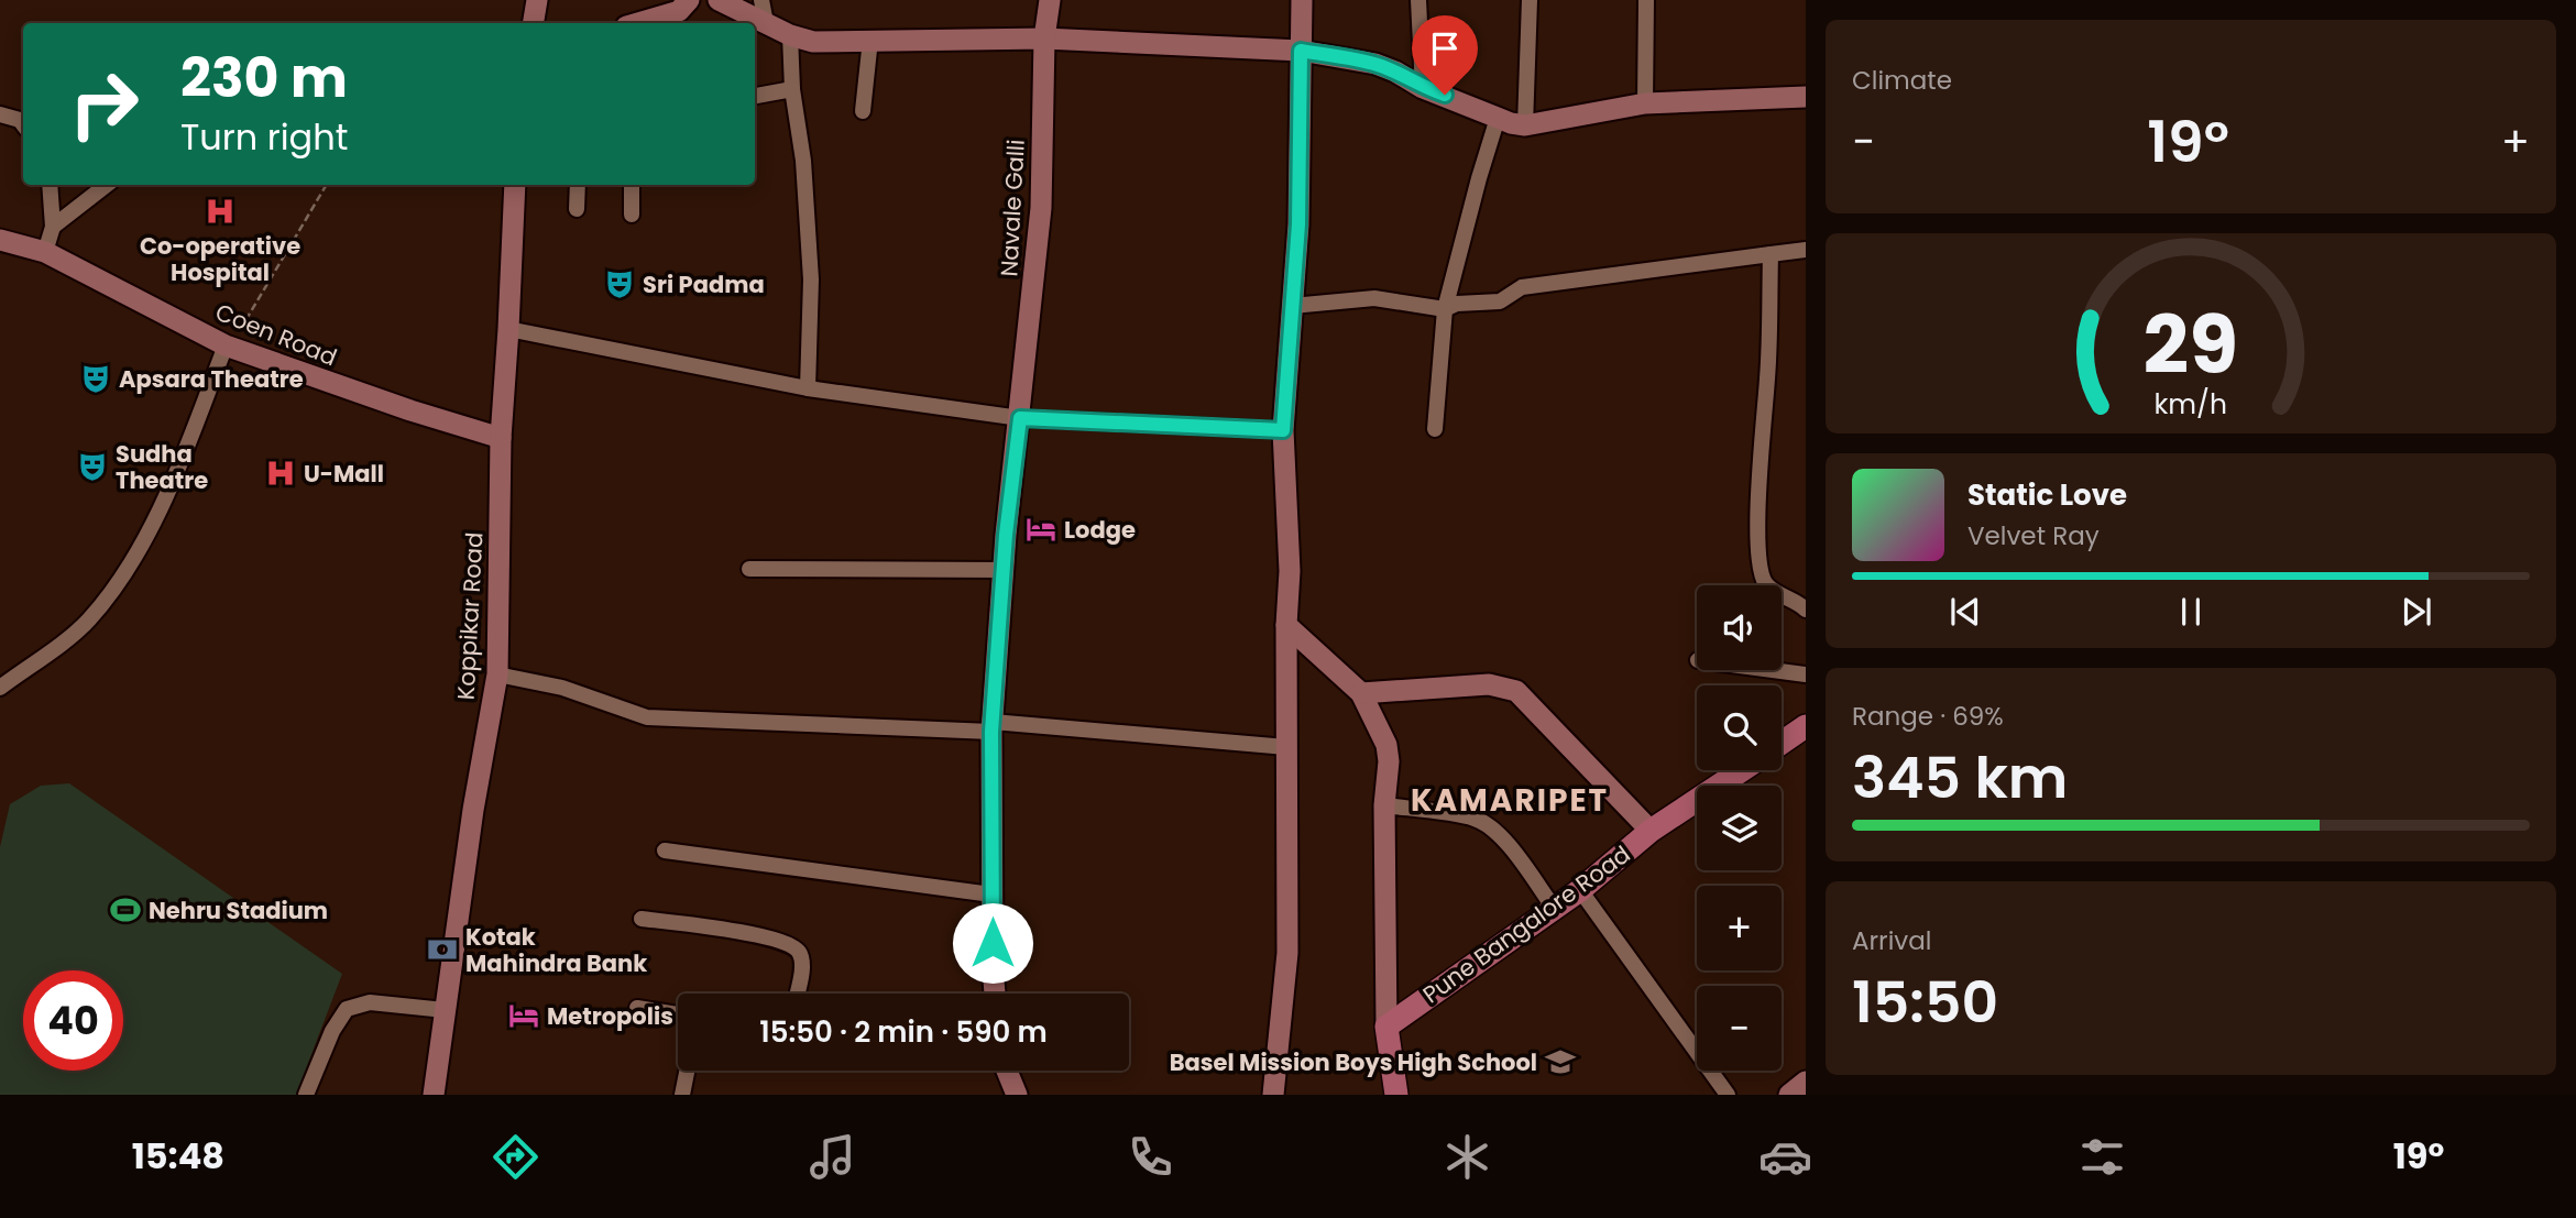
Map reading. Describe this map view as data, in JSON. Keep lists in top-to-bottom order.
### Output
{
  "streets": {
    "main road": ["Pune Bangalore Road"],
    "street": ["Navale Galli", "Coen Road", "Koppikar Road"]
  },
  "crossings": [
    ["Coen Road", "Koppikar Road"]
  ],
  "districts": ["KAMARIPET"],
  "places": {
    "hospital": ["Co-operative Hospital", "U-Mall"],
    "theatre": ["Sri Padma", "Apsara Theatre", "Sudha Theatre"],
    "hotel": ["Lodge", "Metropolis"],
    "sports": ["Nehru Stadium"],
    "bank": ["Kotak Mahindra Bank"],
    "school or university": ["Basel Mission Boys High School"]
  },
  "page": {
    "tile": [
      "Climate",
      ["Range · 69%", "345 km"],
      ["Arrival", "15:50"]
    ],
    "turn": ["230 m", "Turn right"],
    "heat": ["−", "19°", "+"],
    "song": ["Static Love", "Velvet Ray"],
    "map_buttons": ["+", "−"],
    "limit": "40",
    "trip": "15:50 · 2 min · 590 m",
    "tabs": ["15:48", "19°"],
    "gauge": ["29", "km/h"]
  }
}
